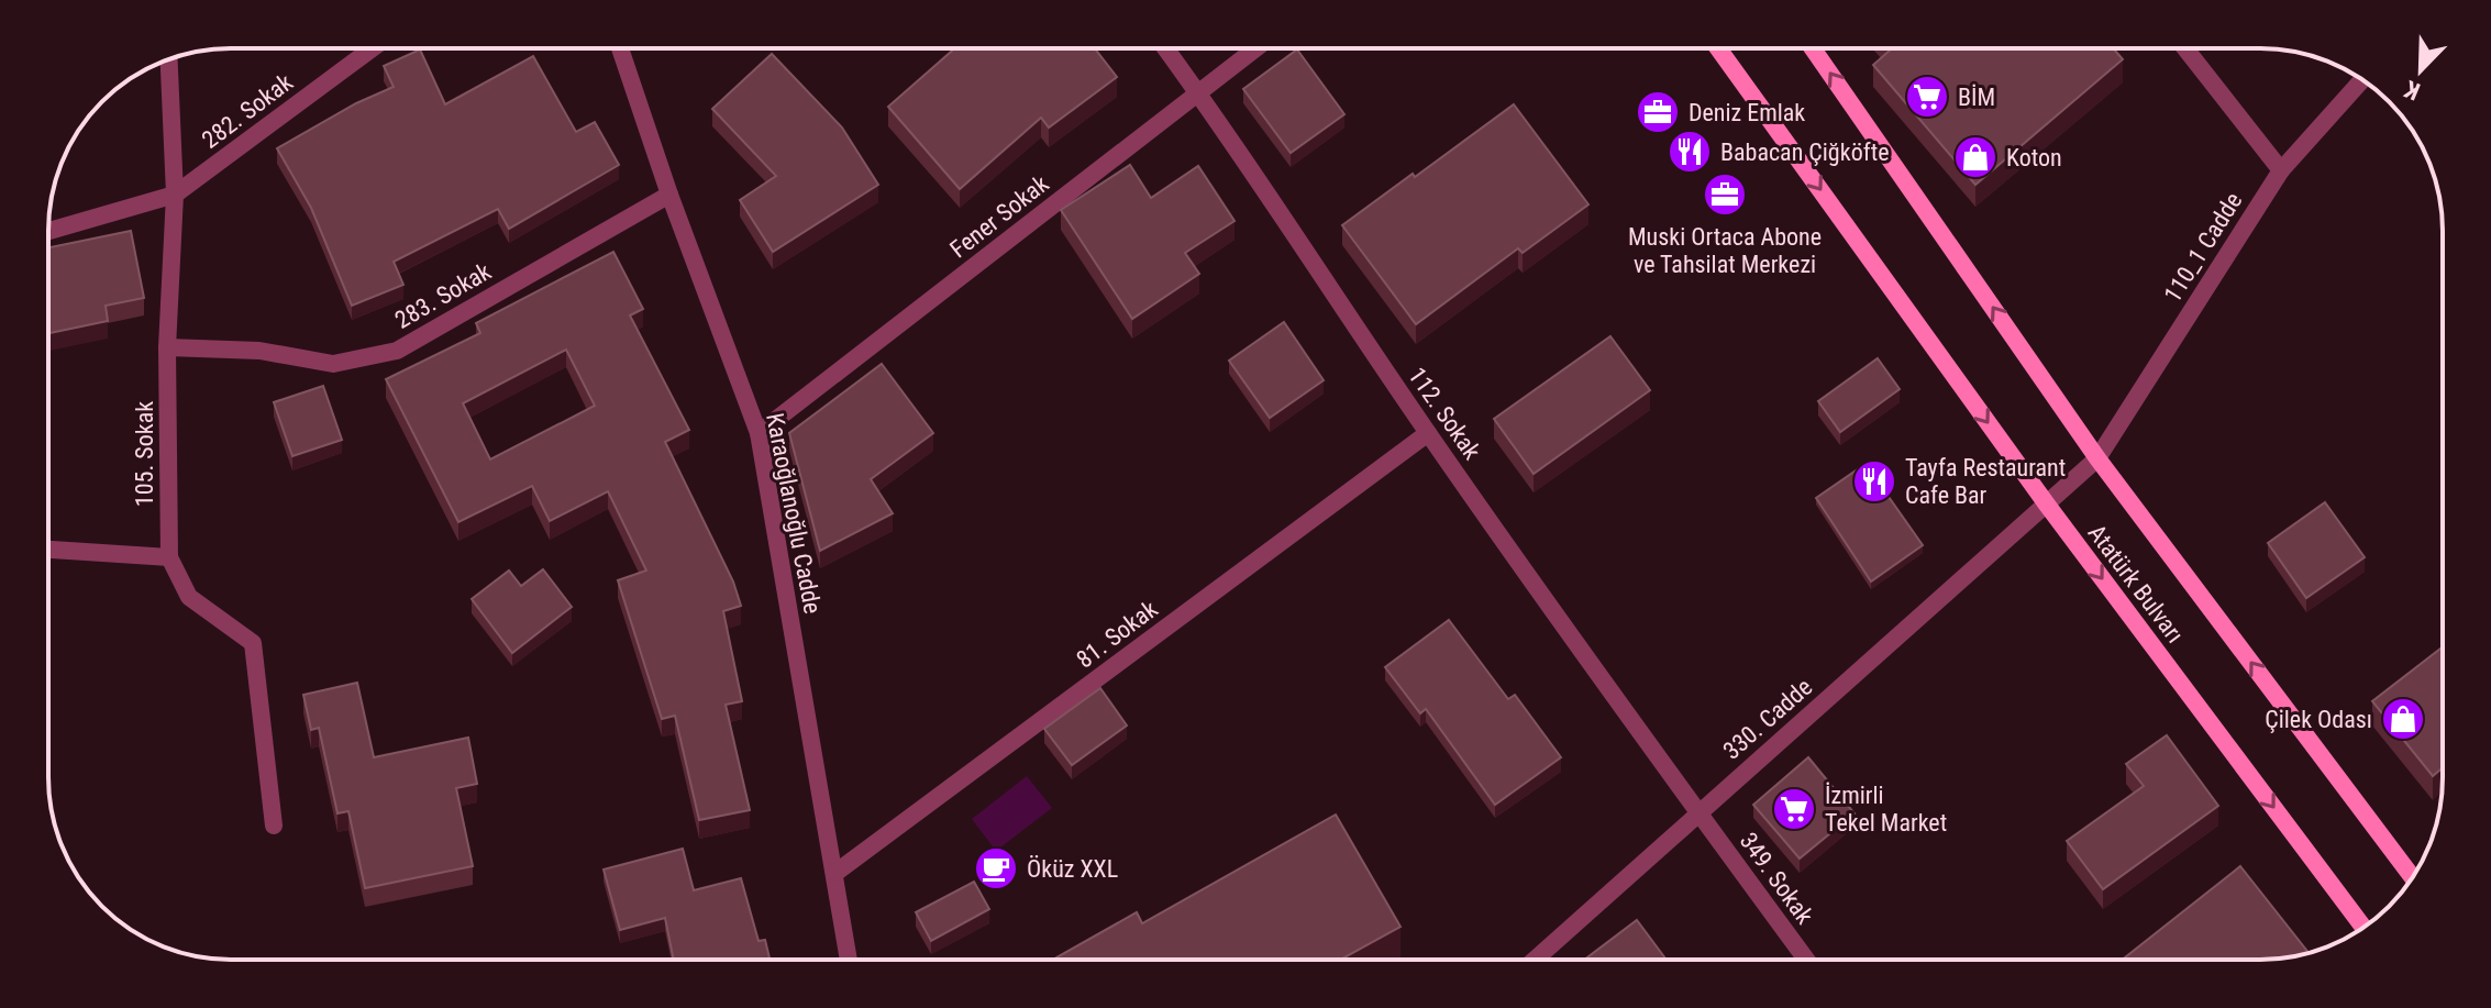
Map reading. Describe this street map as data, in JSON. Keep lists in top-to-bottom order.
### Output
{
  "streets": {
    "main road": ["Atatürk Bulvarı"],
    "street": [
      "282. Sokak",
      "Fener Sokak",
      "110_1 Cadde",
      "283. Sokak",
      "112. Sokak",
      "105. Sokak",
      "Karaoğlanoğlu Cadde",
      "81. Sokak",
      "330. Cadde",
      "349. Sokak"
    ]
  },
  "crossings": [
    ["282. Sokak", "105. Sokak"],
    ["Fener Sokak", "112. Sokak"],
    ["Fener Sokak", "Karaoğlanoğlu Cadde"],
    ["110_1 Cadde", "Atatürk Bulvarı"],
    ["110_1 Cadde", "330. Cadde"],
    ["283. Sokak", "105. Sokak"],
    ["283. Sokak", "Karaoğlanoğlu Cadde"],
    ["112. Sokak", "81. Sokak"],
    ["112. Sokak", "330. Cadde"],
    ["112. Sokak", "349. Sokak"],
    ["Karaoğlanoğlu Cadde", "81. Sokak"],
    ["Atatürk Bulvarı", "330. Cadde"],
    ["330. Cadde", "349. Sokak"]
  ],
  "places": {
    "supermarket": ["BİM", "İzmirli Tekel Market"],
    "office": ["Deniz Emlak", "Muski Ortaca Abone ve Tahsilat Merkezi"],
    "restaurant": ["Babacan Çiğköfte", "Tayfa Restaurant Cafe Bar"],
    "shop": ["Koton", "Çilek Odası"],
    "cafe": ["Öküz XXL"]
  },
  "north": "bottom left"
}
